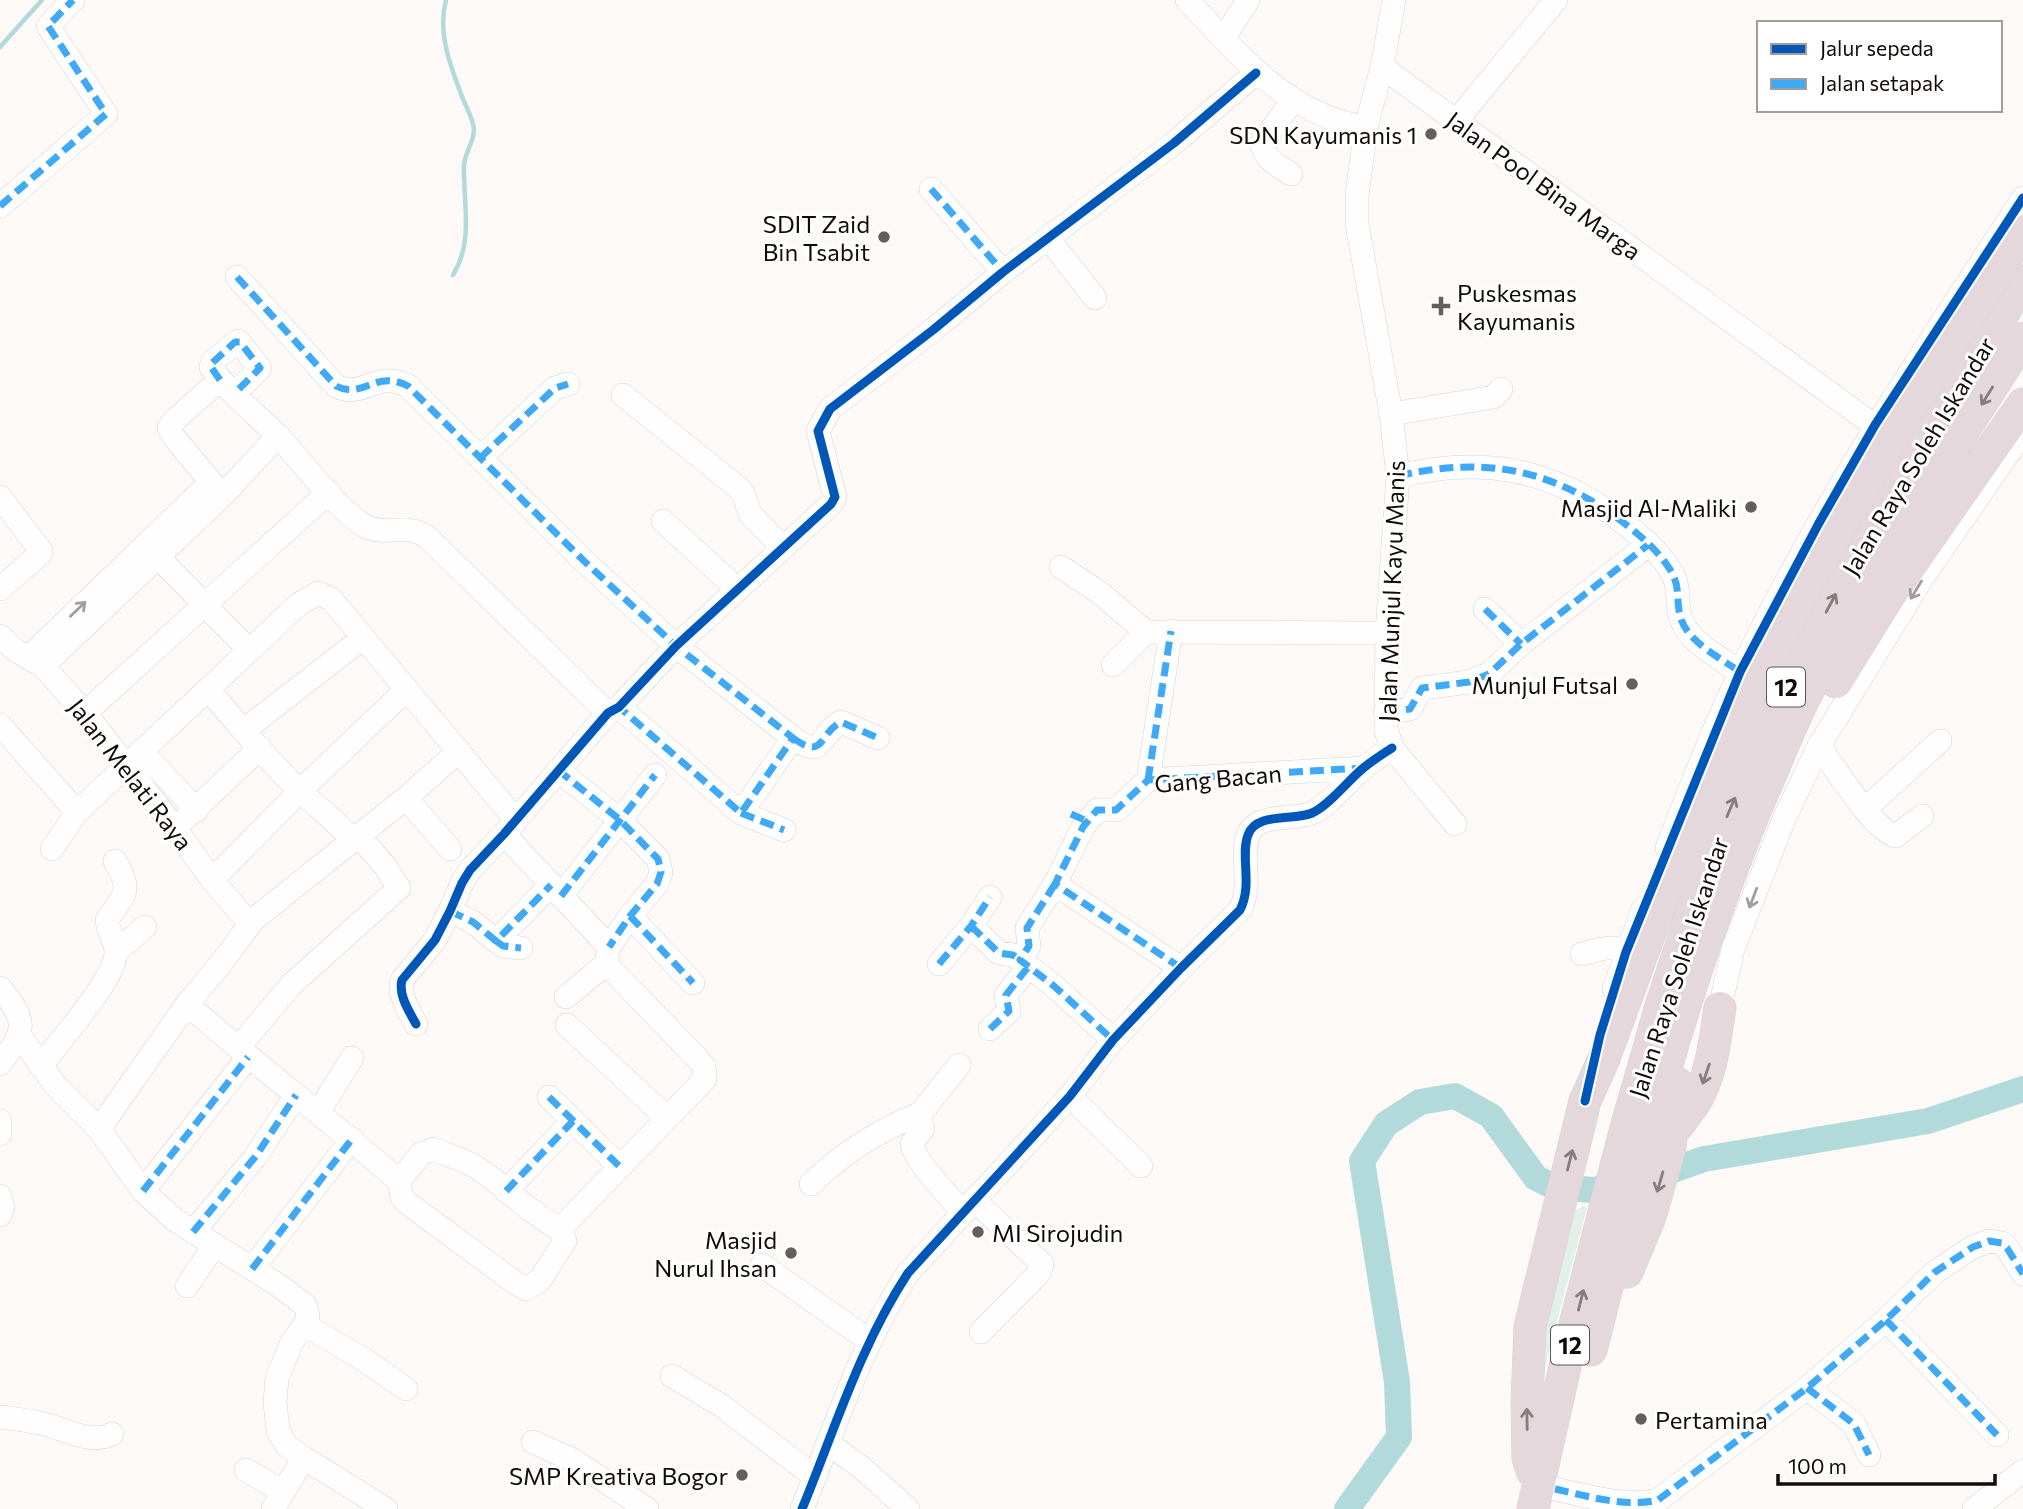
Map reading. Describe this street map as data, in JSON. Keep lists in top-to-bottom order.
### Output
{
  "streets": {
    "highway": ["Jalan Raya Soleh Iskandar", "12"],
    "street": [
      "Jalan Pool Bina Marga",
      "Jalan Munjul Kayu Manis",
      "Jalan Melati Raya",
      "Gang Bacan"
    ]
  },
  "crossings": [
    ["Jalan Pool Bina Marga", "Jalan Raya Soleh Iskandar"]
  ],
  "places": {
    "other": [
      "SDN Kayumanis 1",
      "SDIT Zaid Bin Tsabit",
      "Masjid Al-Maliki",
      "Munjul Futsal",
      "MI Sirojudin",
      "Masjid Nurul Ihsan",
      "Pertamina",
      "SMP Kreativa Bogor"
    ],
    "health": ["Puskesmas Kayumanis"]
  },
  "legend": ["Jalur sepeda", "Jalan setapak"],
  "scale_bar": "100 m"
}
